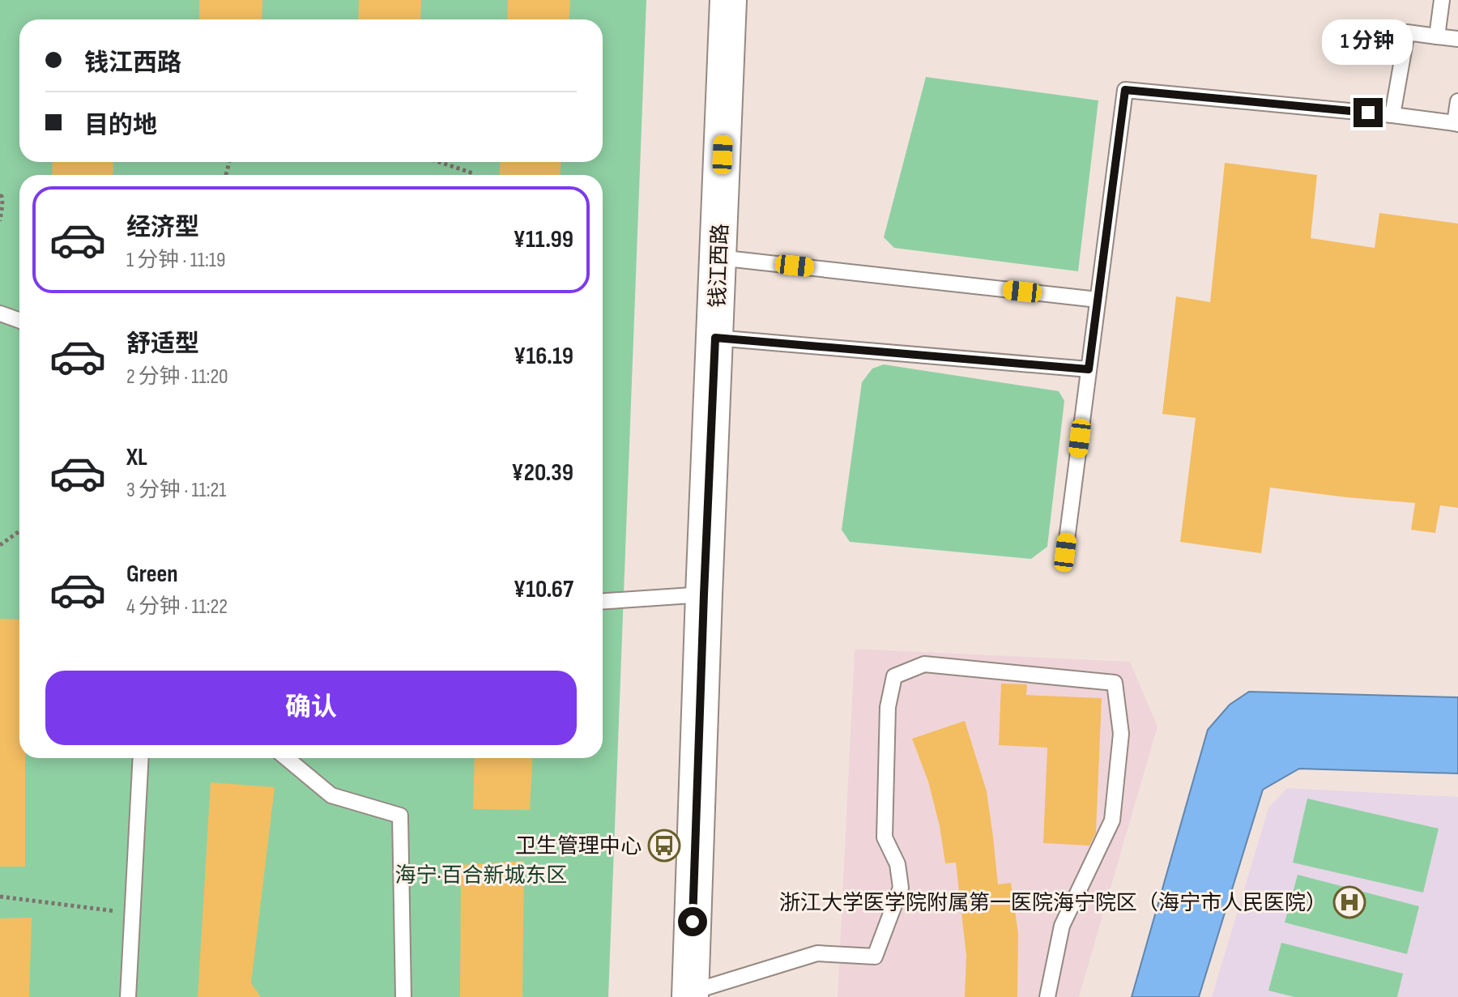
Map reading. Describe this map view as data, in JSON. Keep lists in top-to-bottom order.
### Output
{
  "streets": {
    "main road": ["钱江西路"]
  },
  "parks": ["海宁·百合新城东区"],
  "places": {
    "bus stop": ["卫生管理中心"],
    "hospital": ["浙江大学医学院附属第一医院海宁院区（海宁市人民医院）"]
  },
  "page": {
    "bubble": "1 分钟",
    "banner": ["钱江西路", "目的地"],
    "list": [
      {
        "name": "经济型",
        "note": "1 分钟 · 11:19",
        "value": "¥11.99"
      },
      {
        "name": "舒适型",
        "note": "2 分钟 · 11:20",
        "value": "¥16.19"
      },
      {
        "name": "XL",
        "note": "3 分钟 · 11:21",
        "value": "¥20.39"
      },
      {
        "name": "Green",
        "note": "4 分钟 · 11:22",
        "value": "¥10.67"
      }
    ],
    "buttons": "确认"
  }
}
